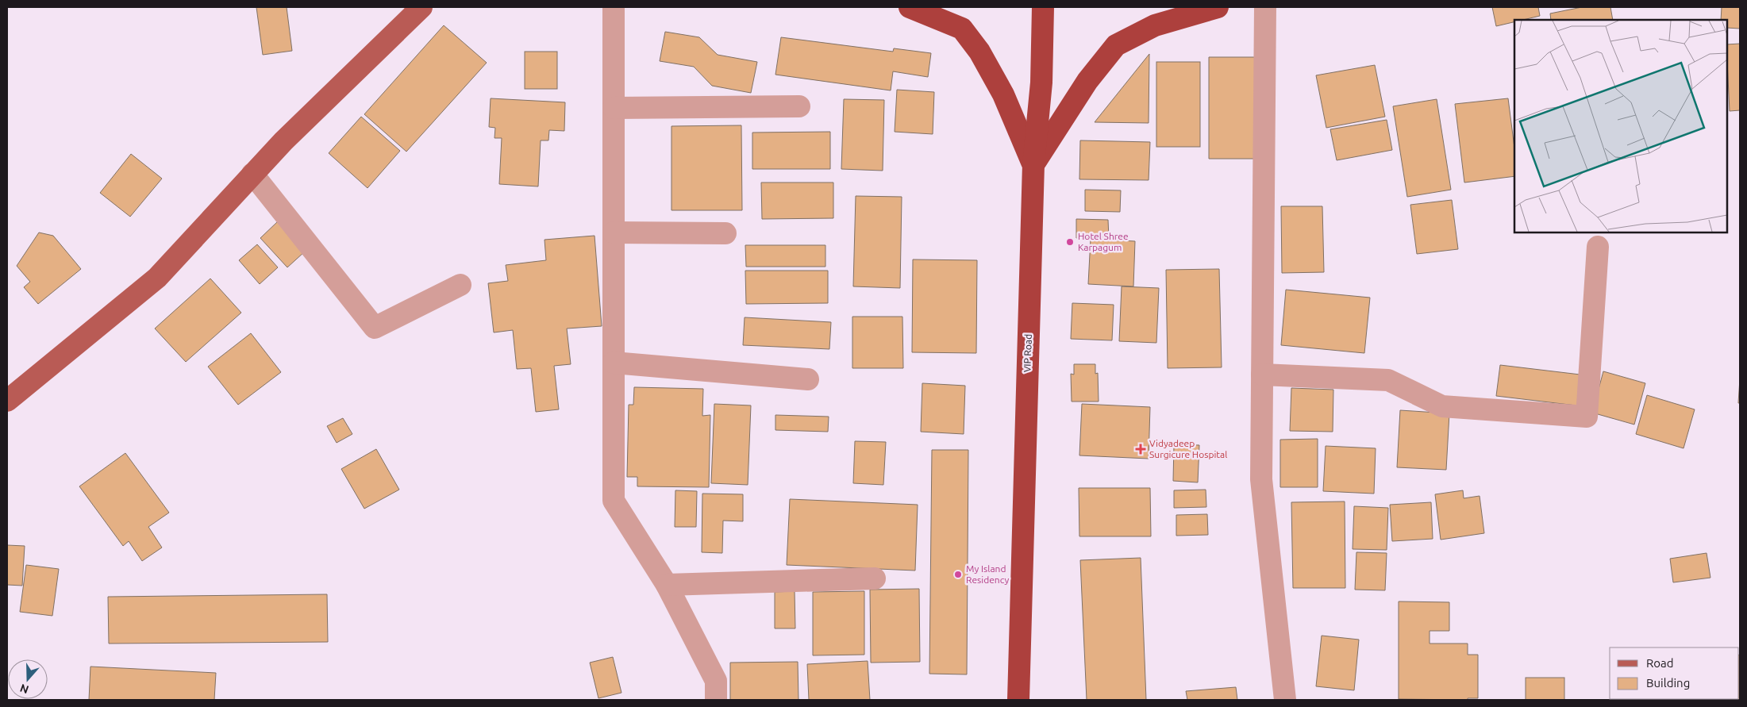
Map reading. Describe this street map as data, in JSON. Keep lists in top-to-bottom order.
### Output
{
  "streets": {
    "highway": ["VIP Road"]
  },
  "places": {
    "other": ["Hotel Shree Karpagum", "My Island Residency"],
    "health": ["Vidyadeep Surgicure Hospital"]
  },
  "legend": ["Road", "Building"],
  "north": "bottom"
}
